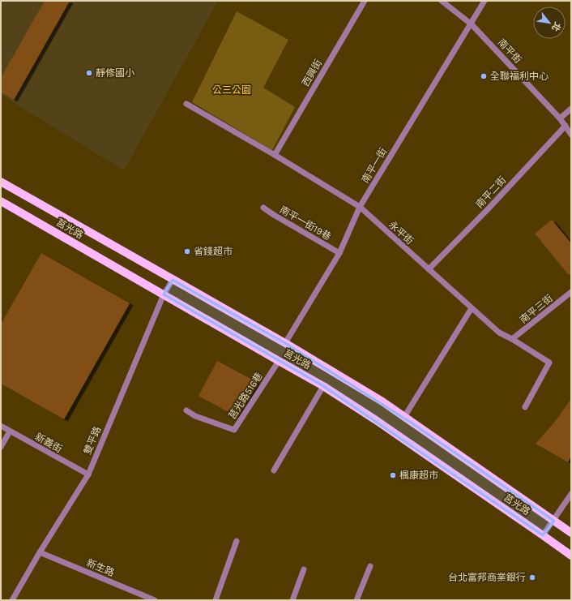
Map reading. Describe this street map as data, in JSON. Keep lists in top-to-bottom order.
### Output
{
  "streets": {
    "main road": ["莒光路"],
    "street": [
      "南平街",
      "西興街",
      "南平一街",
      "南平二街",
      "南平一街19巷",
      "永平街",
      "南平三街",
      "莒光路516巷",
      "雙平路",
      "新義街",
      "新生路"
    ]
  },
  "crossings": [
    ["南平街", "南平一街"],
    ["南平街", "南平二街"],
    ["西興街", "永平街"],
    ["南平一街", "南平一街19巷"],
    ["南平一街", "莒光路"],
    ["南平一街", "永平街"],
    ["南平二街", "永平街"],
    ["莒光路", "莒光路516巷"],
    ["莒光路", "雙平路"],
    ["永平街", "南平三街"],
    ["雙平路", "新義街"],
    ["雙平路", "新生路"]
  ],
  "parks": ["公三公園"],
  "places": [
    "靜修國小",
    "全聯福利中心",
    "省錢超市",
    "楓康超市",
    "台北富邦商業銀行"
  ],
  "north": "bottom right"
}
